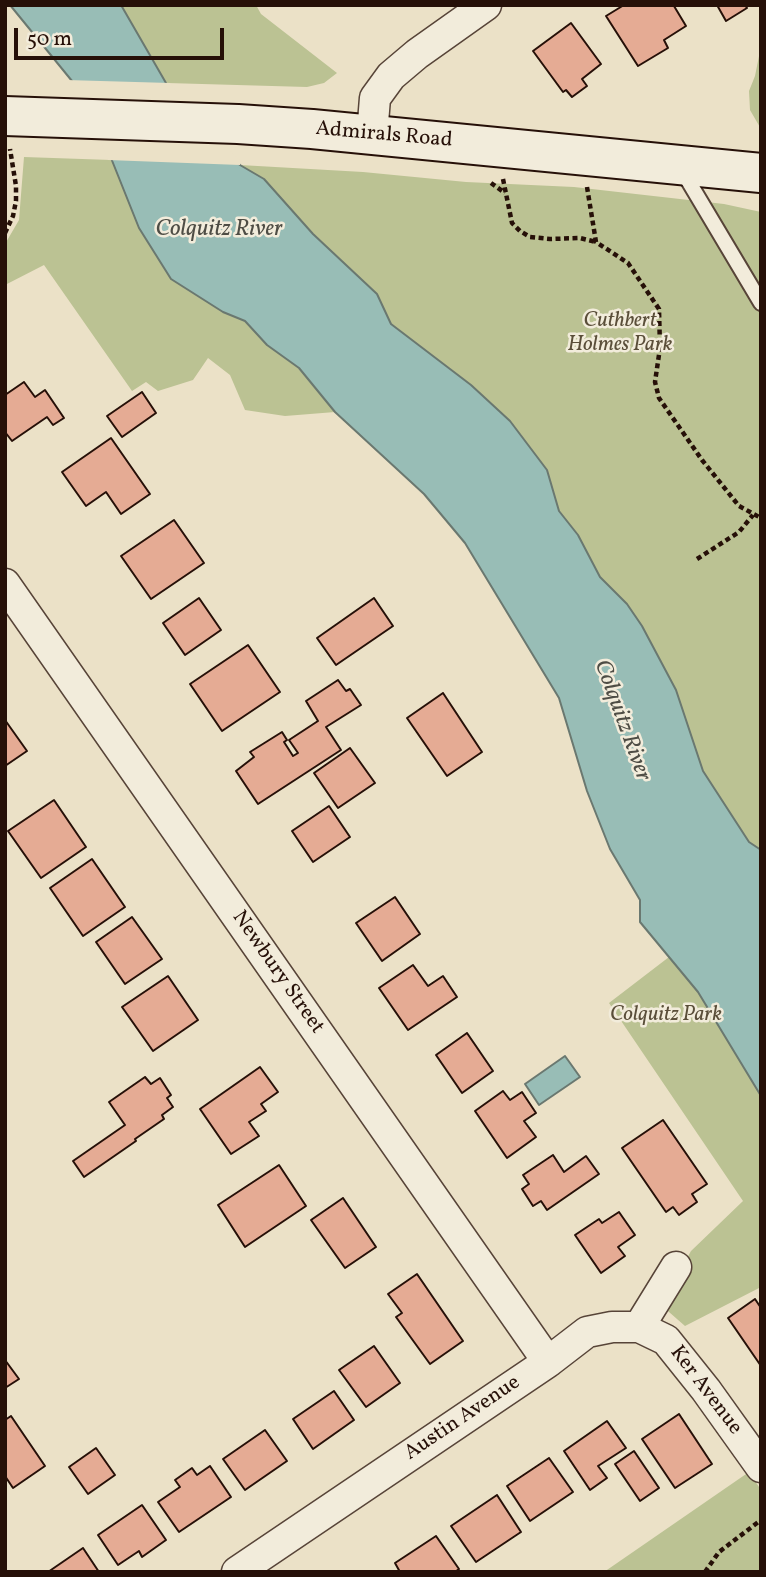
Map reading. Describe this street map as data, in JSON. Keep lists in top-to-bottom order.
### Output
{
  "streets": {
    "main road": ["Admirals Road"],
    "street": ["Newbury Street", "Ker Avenue", "Austin Avenue"]
  },
  "crossings": [
    ["Newbury Street", "Austin Avenue"],
    ["Ker Avenue", "Austin Avenue"]
  ],
  "water": ["Colquitz River"],
  "parks": ["Cuthbert Holmes Park", "Colquitz Park"],
  "scale_bar": "50 m"
}
